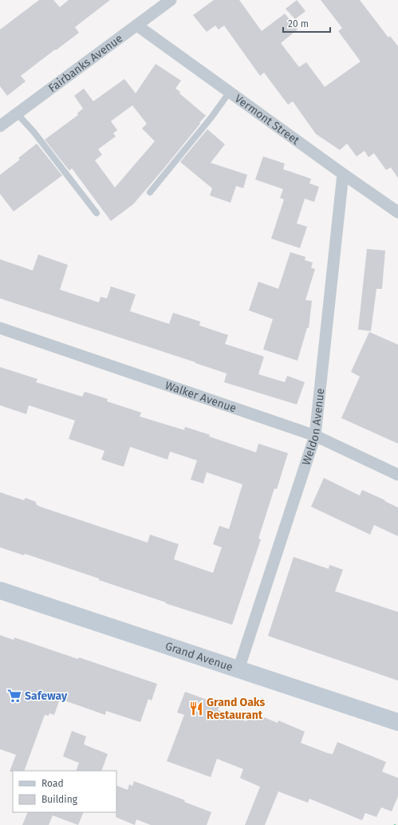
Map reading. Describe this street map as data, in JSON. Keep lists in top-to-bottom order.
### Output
{
  "streets": {
    "main road": ["Grand Avenue"],
    "street": [
      "Fairbanks Avenue",
      "Vermont Street",
      "Walker Avenue",
      "Weldon Avenue"
    ]
  },
  "crossings": [
    ["Fairbanks Avenue", "Vermont Street"],
    ["Vermont Street", "Weldon Avenue"],
    ["Walker Avenue", "Weldon Avenue"],
    ["Weldon Avenue", "Grand Avenue"]
  ],
  "places": {
    "supermarket": ["Safeway"],
    "restaurant": ["Grand Oaks Restaurant"]
  },
  "legend": ["Road", "Building"],
  "scale_bar": "20 m"
}
